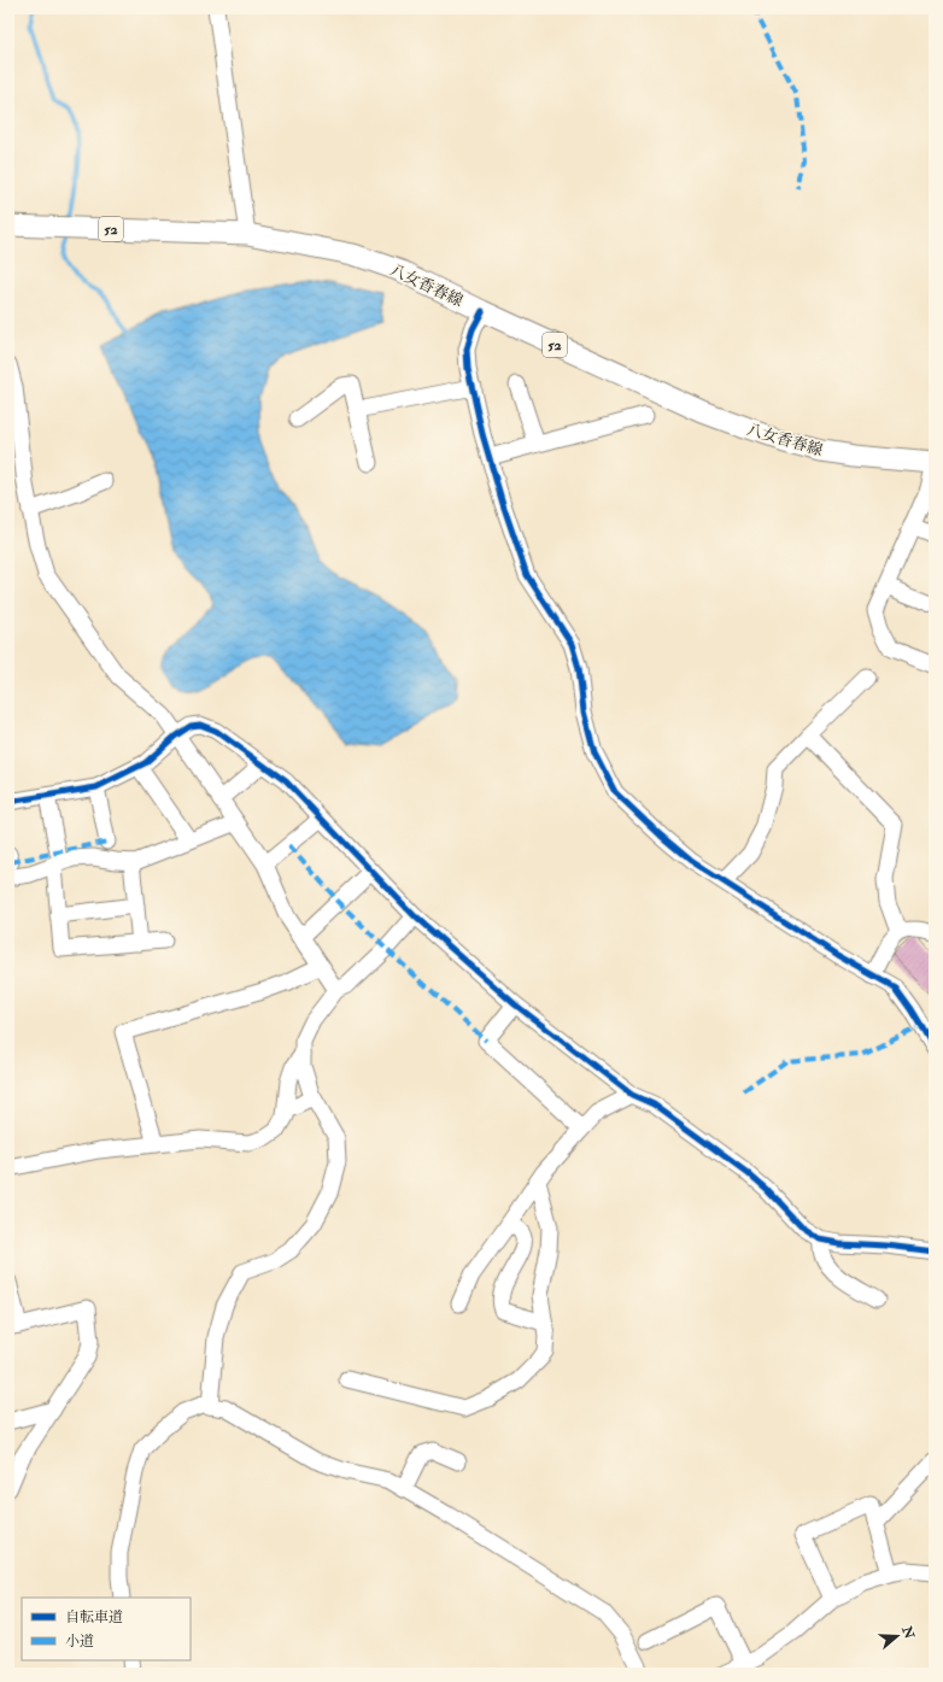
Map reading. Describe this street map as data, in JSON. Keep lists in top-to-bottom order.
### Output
{
  "streets": {
    "main road": ["52", "八女香春線"]
  },
  "legend": ["自転車道", "小道"],
  "north": "right"
}
